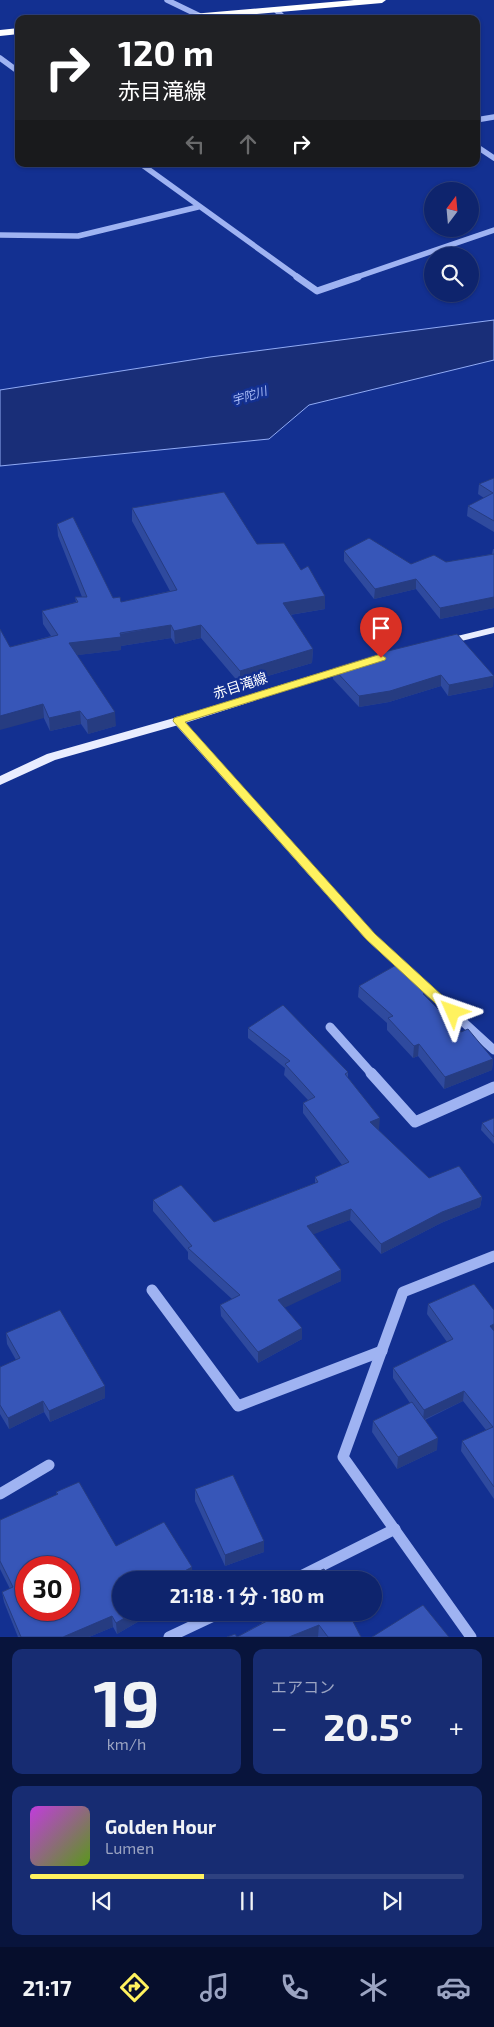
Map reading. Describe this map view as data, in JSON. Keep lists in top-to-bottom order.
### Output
{
  "streets": {
    "main road": ["赤目滝線"]
  },
  "water": ["宇陀川"],
  "north": "top",
  "page": {
    "turn": ["120 m", "赤目滝線"],
    "limit": "30",
    "trip": "21:18 · 1 分 · 180 m",
    "tile": [
      ["19", "km/h"],
      "エアコン"
    ],
    "heat": ["−", "20.5°", "+"],
    "song": ["Golden Hour", "Lumen"],
    "tabs": "21:17"
  }
}
